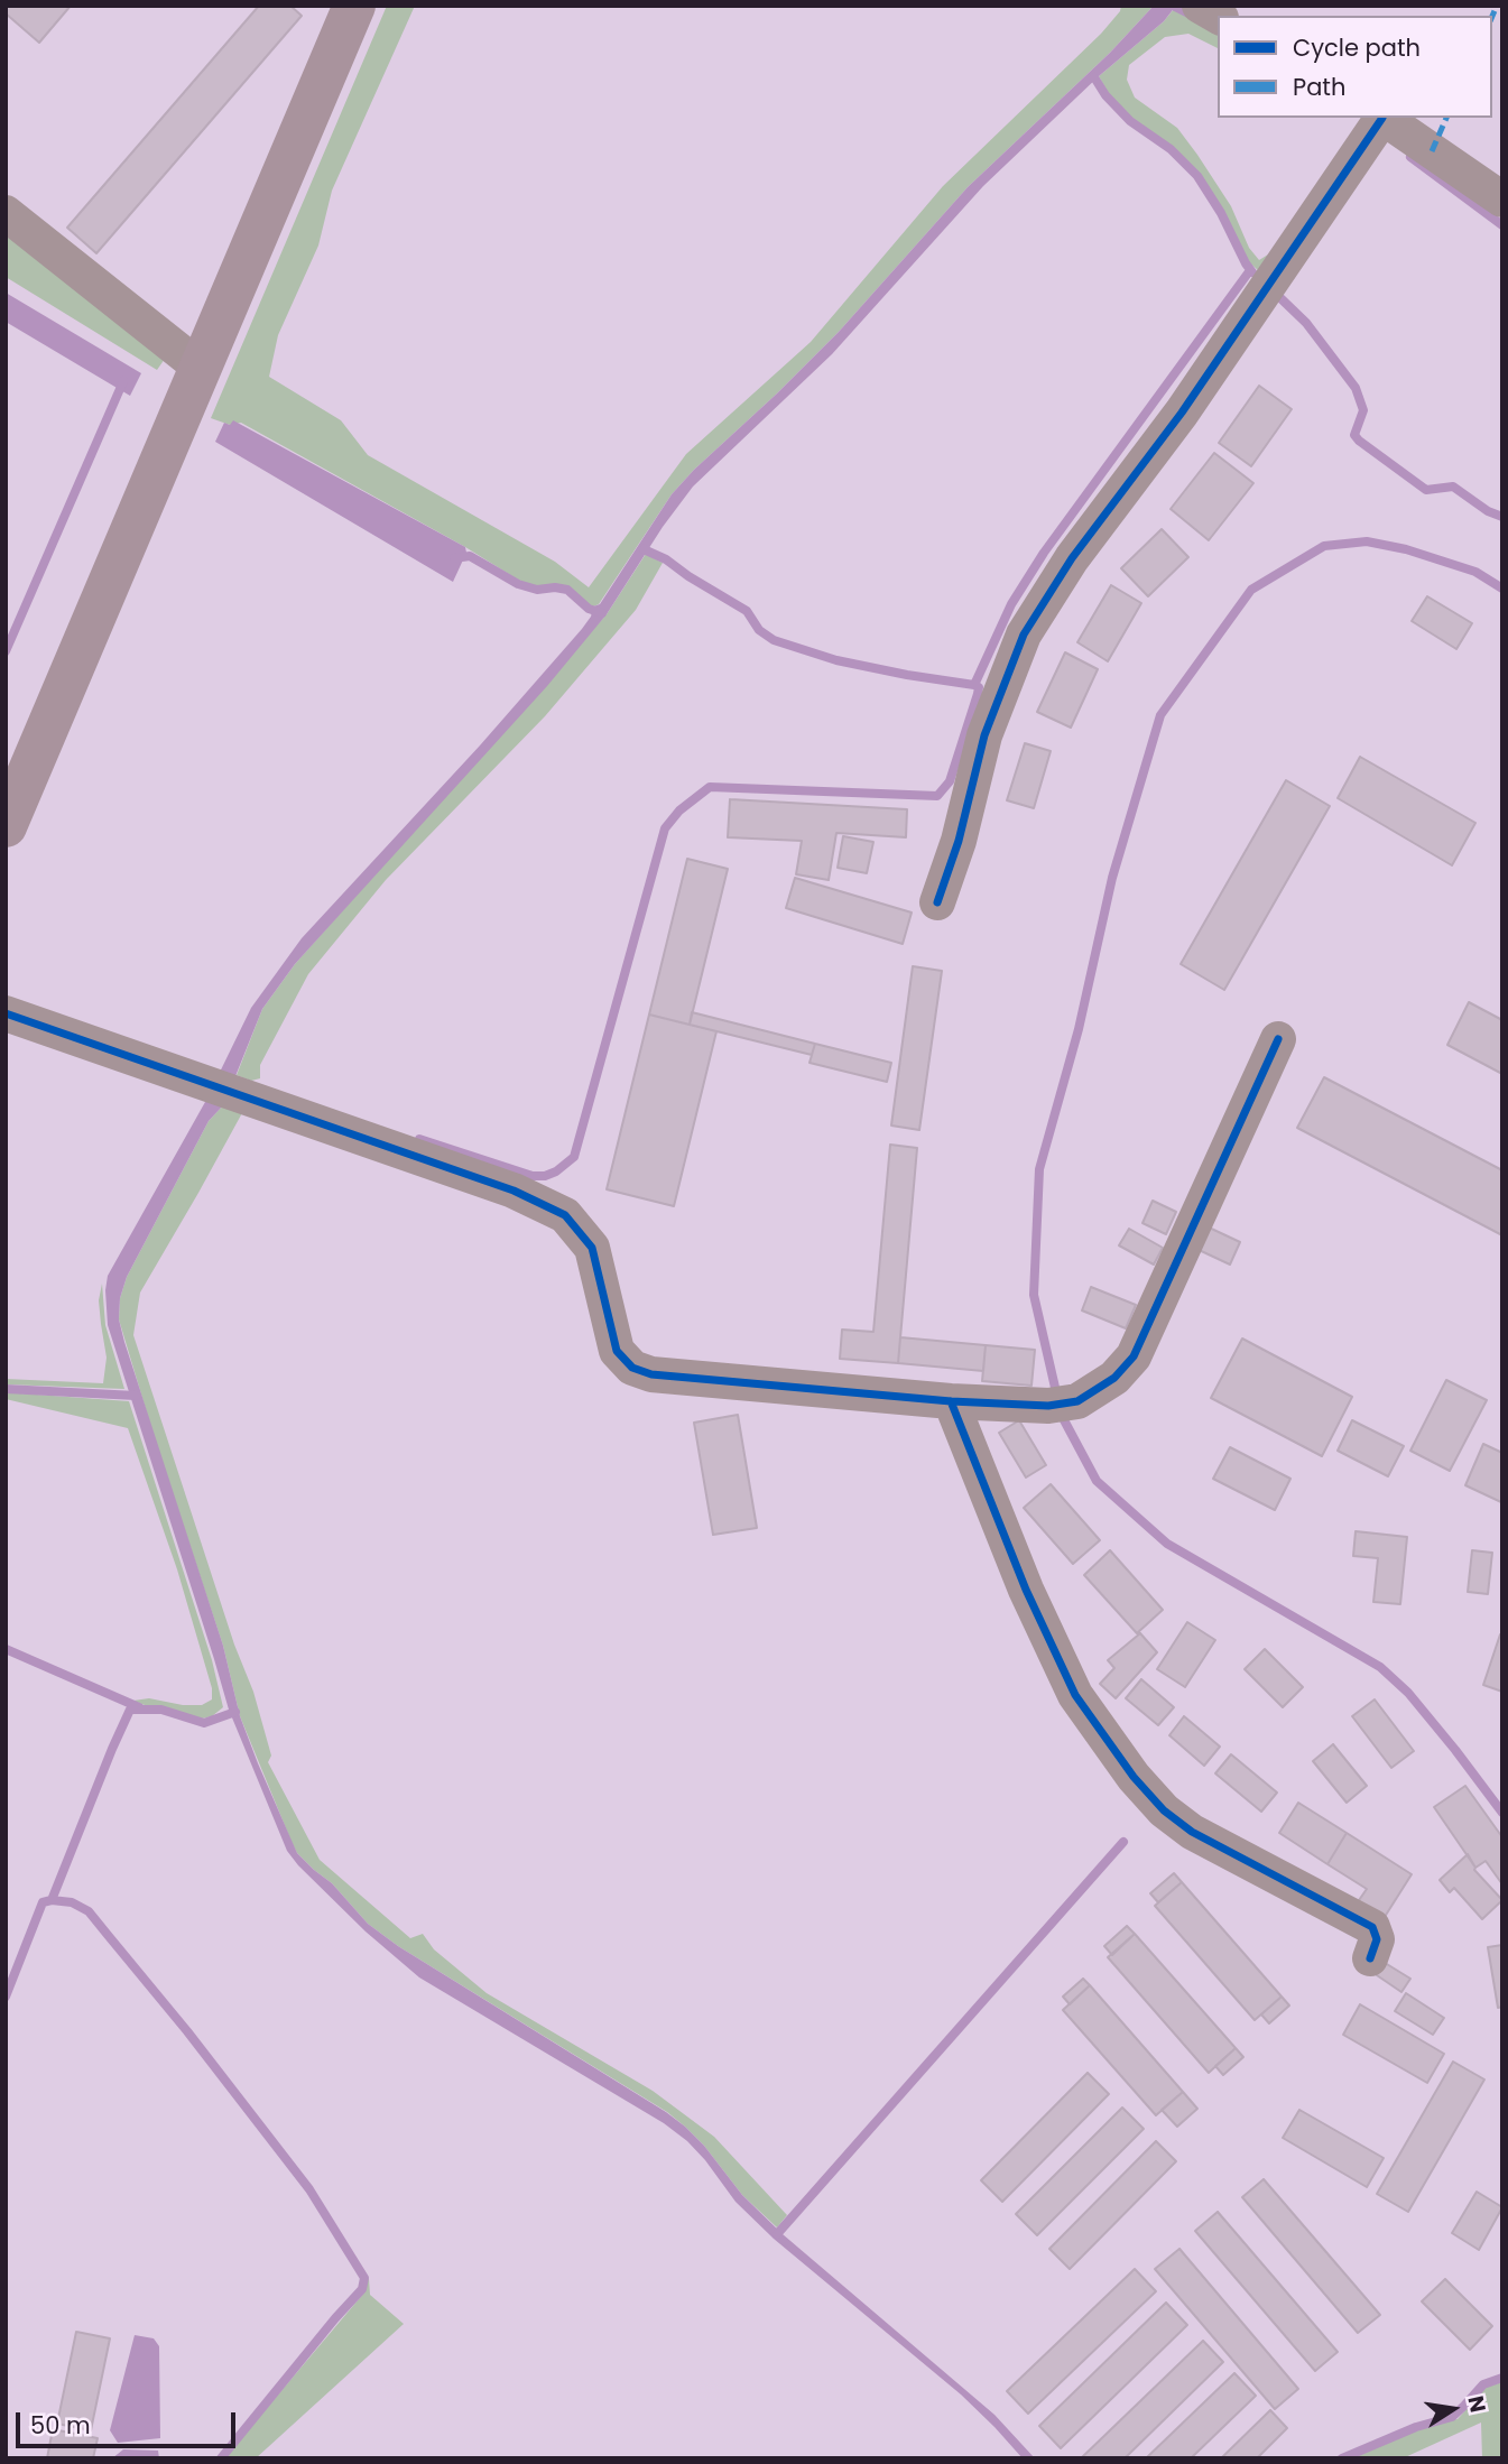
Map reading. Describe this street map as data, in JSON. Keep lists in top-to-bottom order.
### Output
{
  "legend": ["Cycle path", "Path"],
  "scale_bar": "50 m",
  "north": "right"
}
